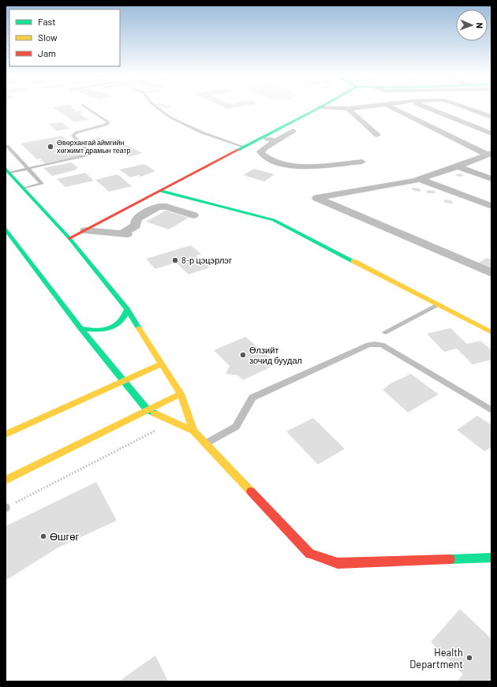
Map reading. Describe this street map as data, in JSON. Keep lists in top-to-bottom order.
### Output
{
  "places": [
    "Өвөрхангай аймгийн хөгжимт драмын театр",
    "8-р цэцэрлэг",
    "Өлзийт зочид буудал",
    "Өшгөг",
    "Health Department"
  ],
  "legend": ["Fast", "Slow", "Jam"],
  "north": "right"
}
